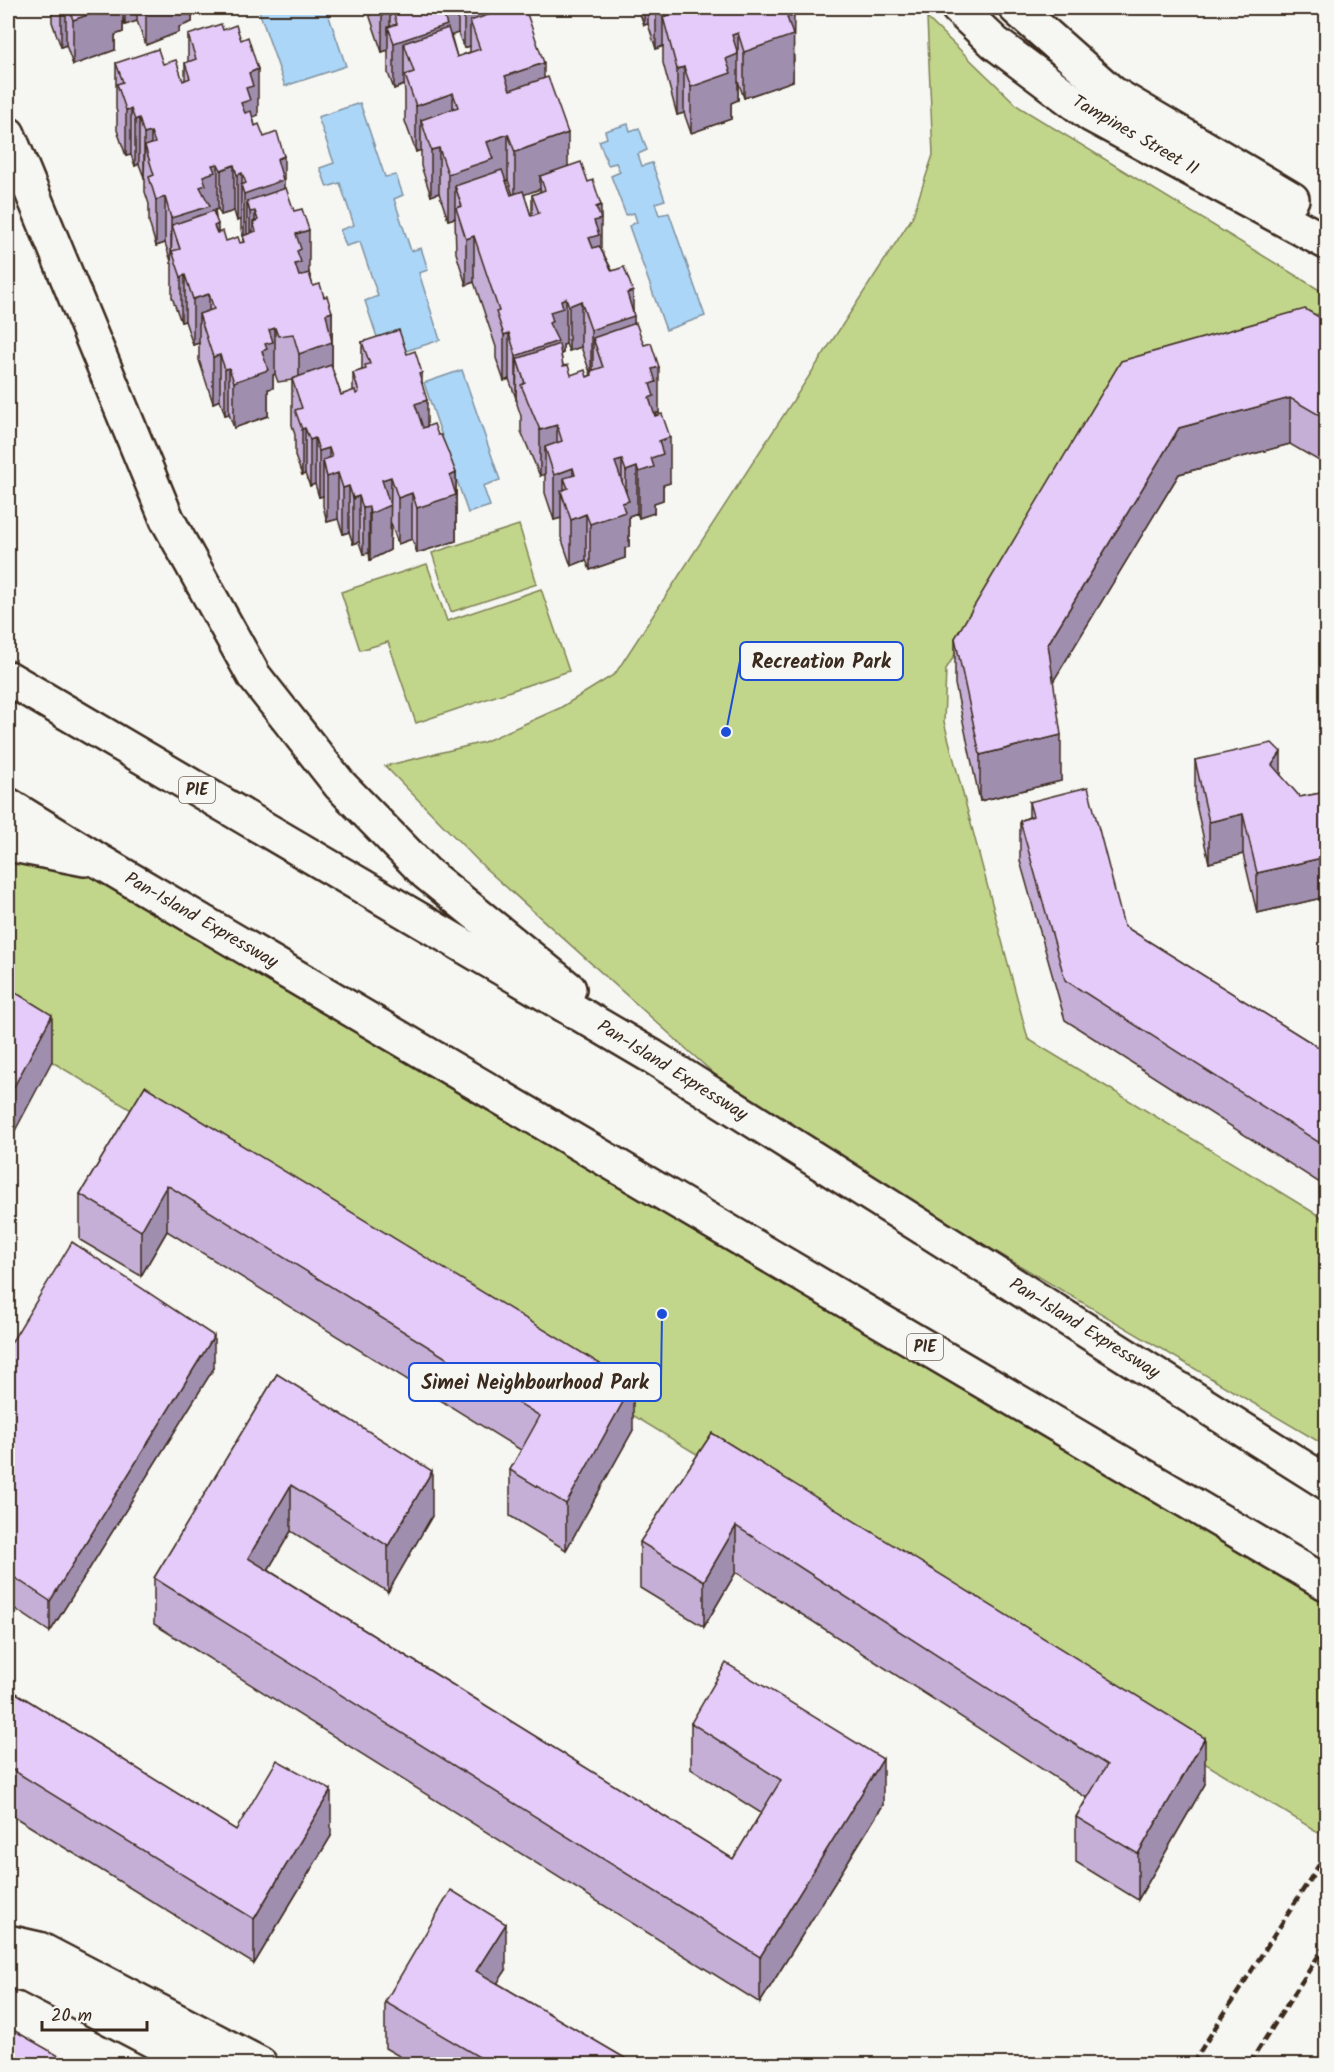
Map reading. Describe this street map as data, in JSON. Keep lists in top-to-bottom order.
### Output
{
  "streets": {
    "main road": ["Tampines Street 11", "PIE", "Pan-Island Expressway"]
  },
  "places": ["Recreation Park", "Simei Neighbourhood Park"],
  "scale_bar": "20 m"
}
